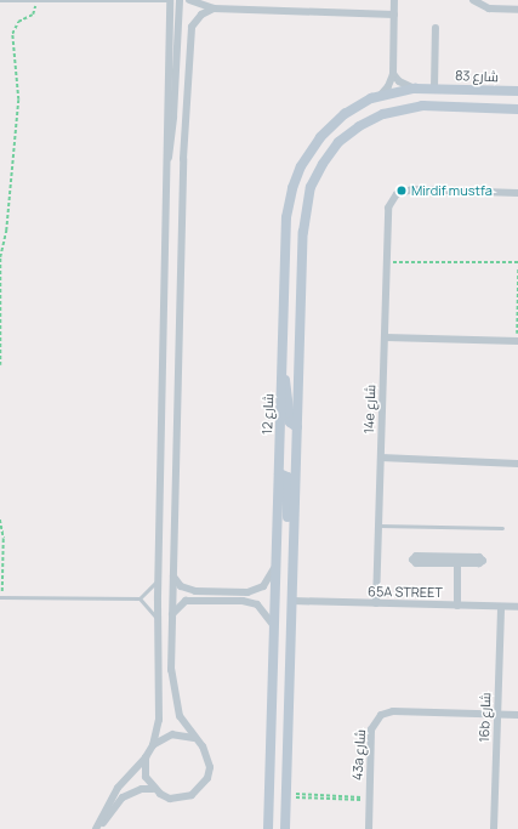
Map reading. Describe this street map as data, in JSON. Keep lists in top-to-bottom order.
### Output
{
  "streets": {
    "street": [
      "شارع 83",
      "14e شارع",
      "شارع 12",
      "65A STREET",
      "16b شارع",
      "43a شارع"
    ]
  },
  "crossings": [
    ["شارع 83", "شارع 12"],
    ["14e شارع", "65A STREET"],
    ["65A STREET", "16b شارع"],
    ["16b شارع", "43a شارع"]
  ],
  "places": ["Mirdif mustfa"]
}
